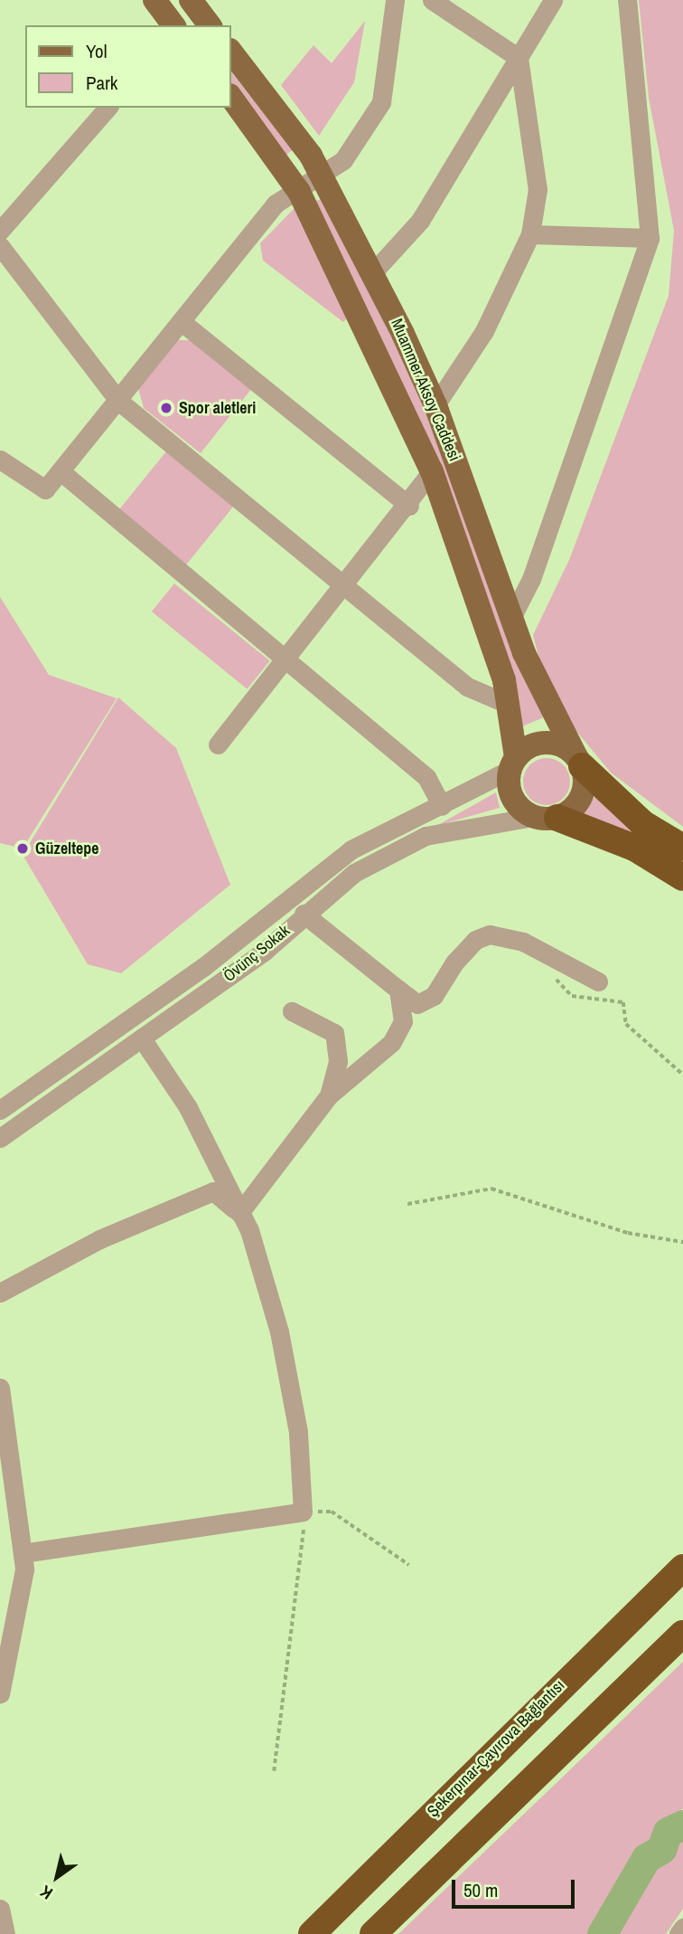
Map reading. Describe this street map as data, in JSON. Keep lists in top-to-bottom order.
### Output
{
  "streets": {
    "highway": ["Şekerpınar-Çayırova Bağlantısı"],
    "main road": ["Muammer Aksoy Caddesi"],
    "street": ["Övünç Sokak"]
  },
  "crossings": [
    ["Muammer Aksoy Caddesi", "Övünç Sokak"]
  ],
  "places": ["Spor aletleri", "Güzeltepe"],
  "legend": ["Yol", "Park"],
  "scale_bar": "50 m",
  "north": "bottom left"
}
